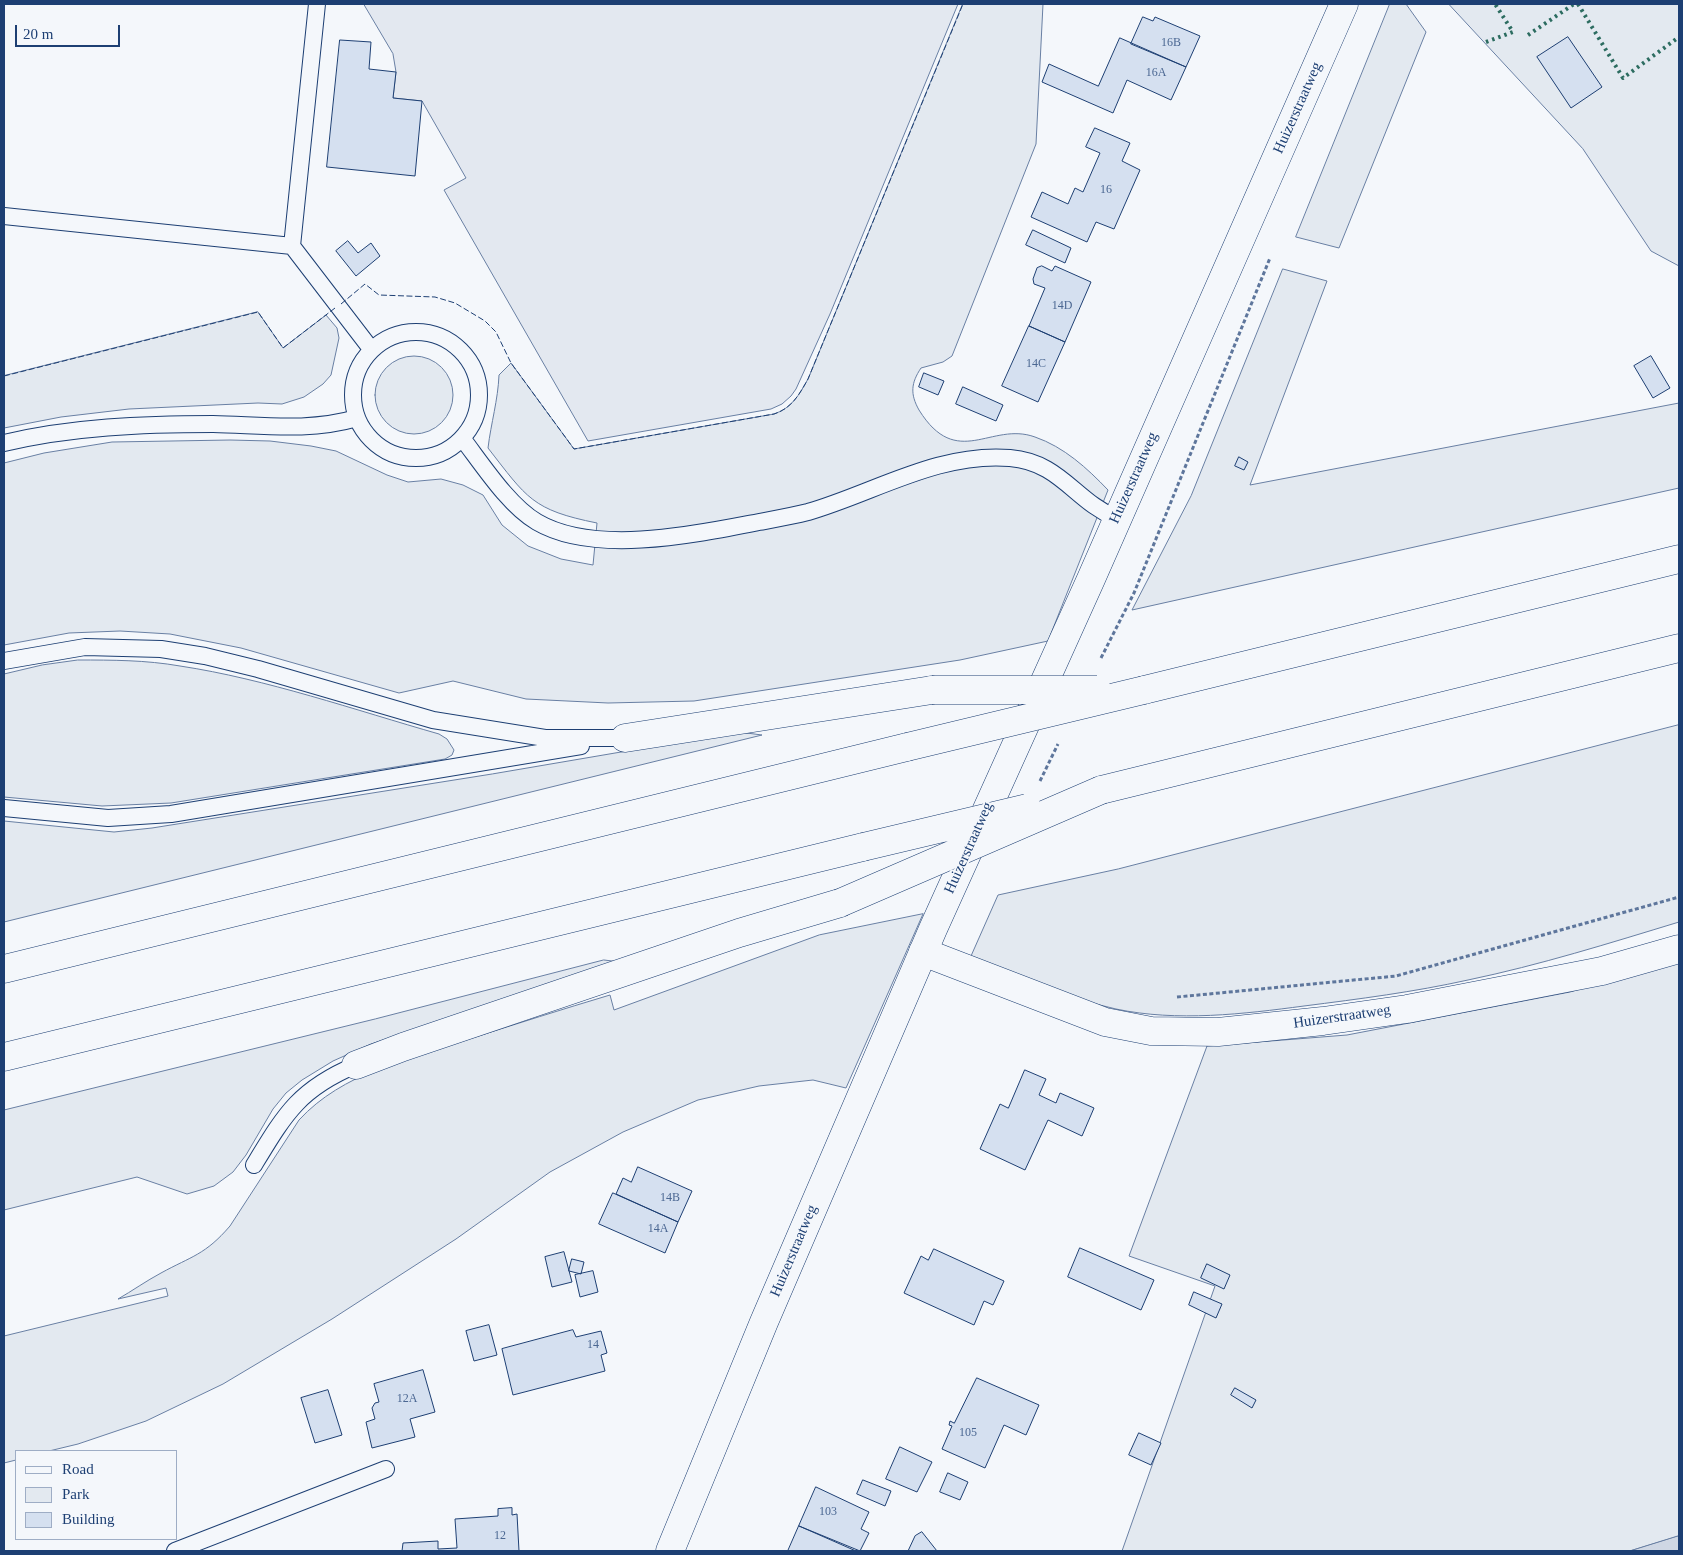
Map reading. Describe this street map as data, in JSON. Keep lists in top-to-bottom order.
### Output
{
  "streets": {
    "main road": ["Huizerstraatweg"]
  },
  "house_numbers": [
    "16B",
    "16A",
    "16",
    "14D",
    "14C",
    "14B",
    "14A",
    "14",
    "12A",
    "105",
    "103",
    "12"
  ],
  "legend": ["Road", "Park", "Building"],
  "scale_bar": "20 m"
}
